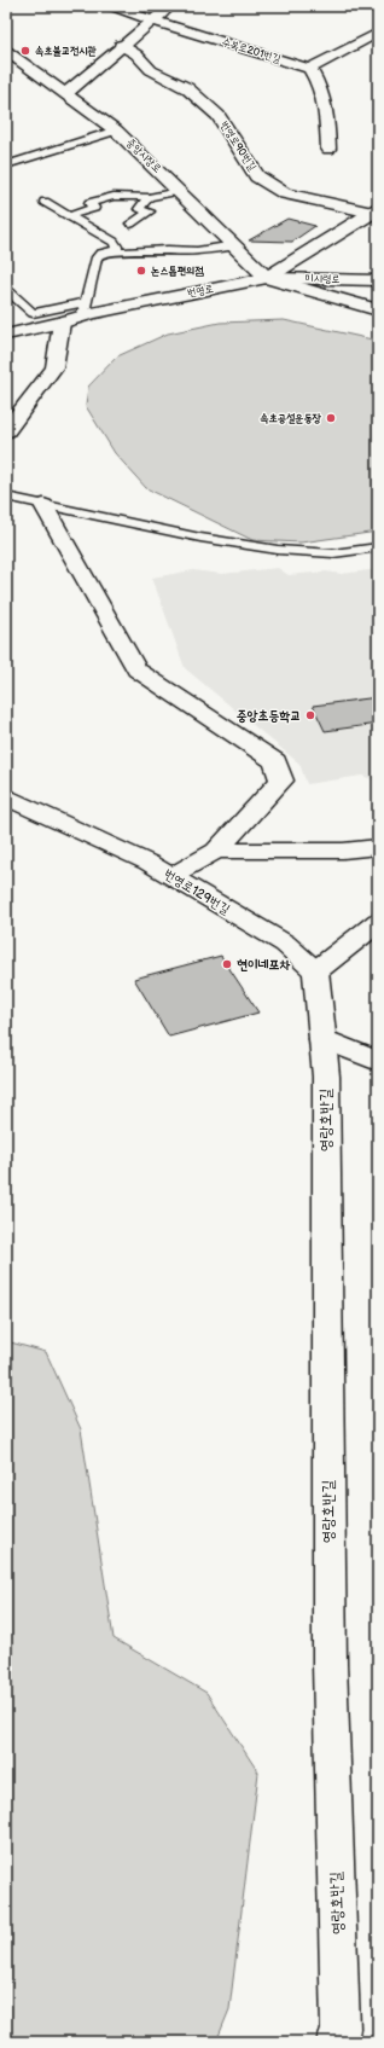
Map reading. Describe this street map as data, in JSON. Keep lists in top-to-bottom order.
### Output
{
  "streets": {
    "street": [
      "수복로201번길",
      "번영로90번길",
      "중앙시장로",
      "미시령로",
      "번영로",
      "번영로129번길",
      "영랑호반길"
    ]
  },
  "crossings": [
    ["번영로90번길", "번영로"],
    ["중앙시장로", "미시령로"],
    ["중앙시장로", "번영로"],
    ["미시령로", "번영로"]
  ],
  "places": [
    "속초불교전시관",
    "논스톱편의점",
    "속초공설운동장",
    "중앙초등학교",
    "현이네포차"
  ]
}
